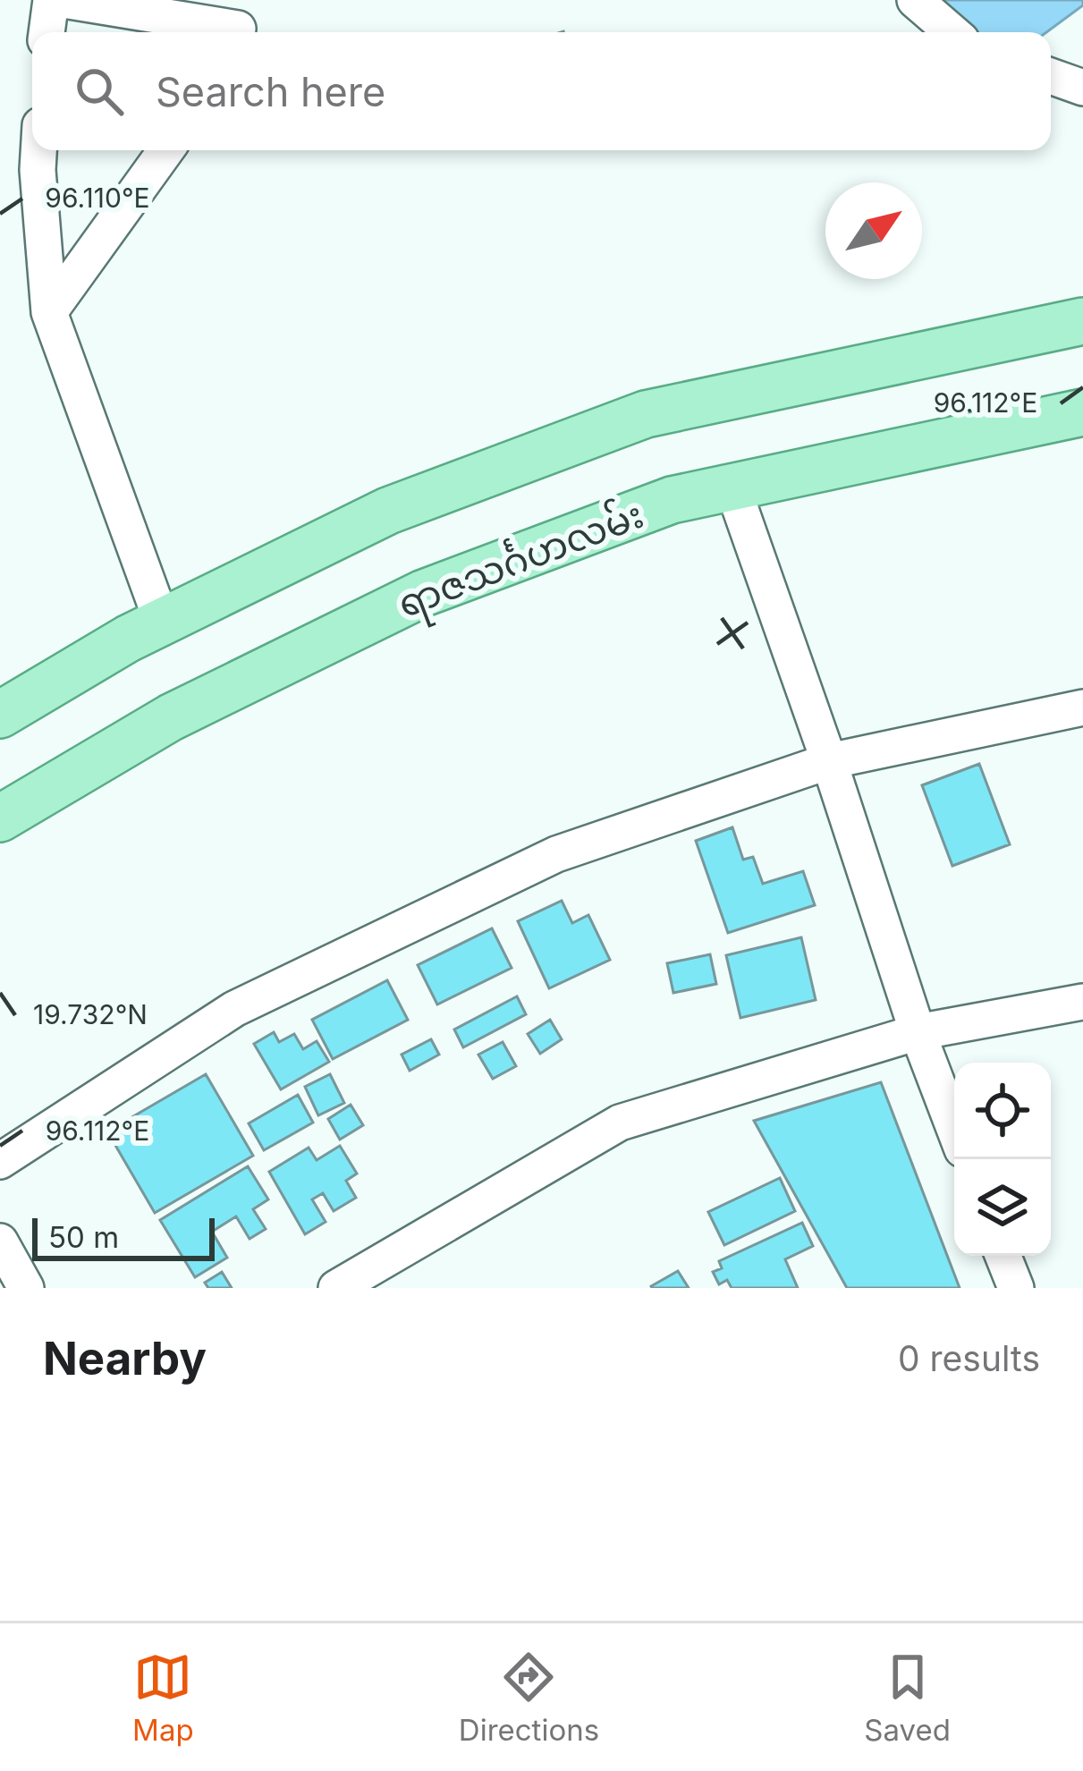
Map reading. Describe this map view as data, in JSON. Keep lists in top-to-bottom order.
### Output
{
  "streets": {
    "main road": ["ရာဇသင်္ဂဟလမ်း"]
  },
  "scale_bar": "50 m",
  "north": "top right",
  "page": {
    "search": "Search here",
    "scale": "50 m",
    "heading": ["Nearby", "0 results"],
    "nav": ["Map", "Directions", "Saved"]
  },
  "coordinates": ["96.110°E", "96.112°E", "19.732°N"]
}
